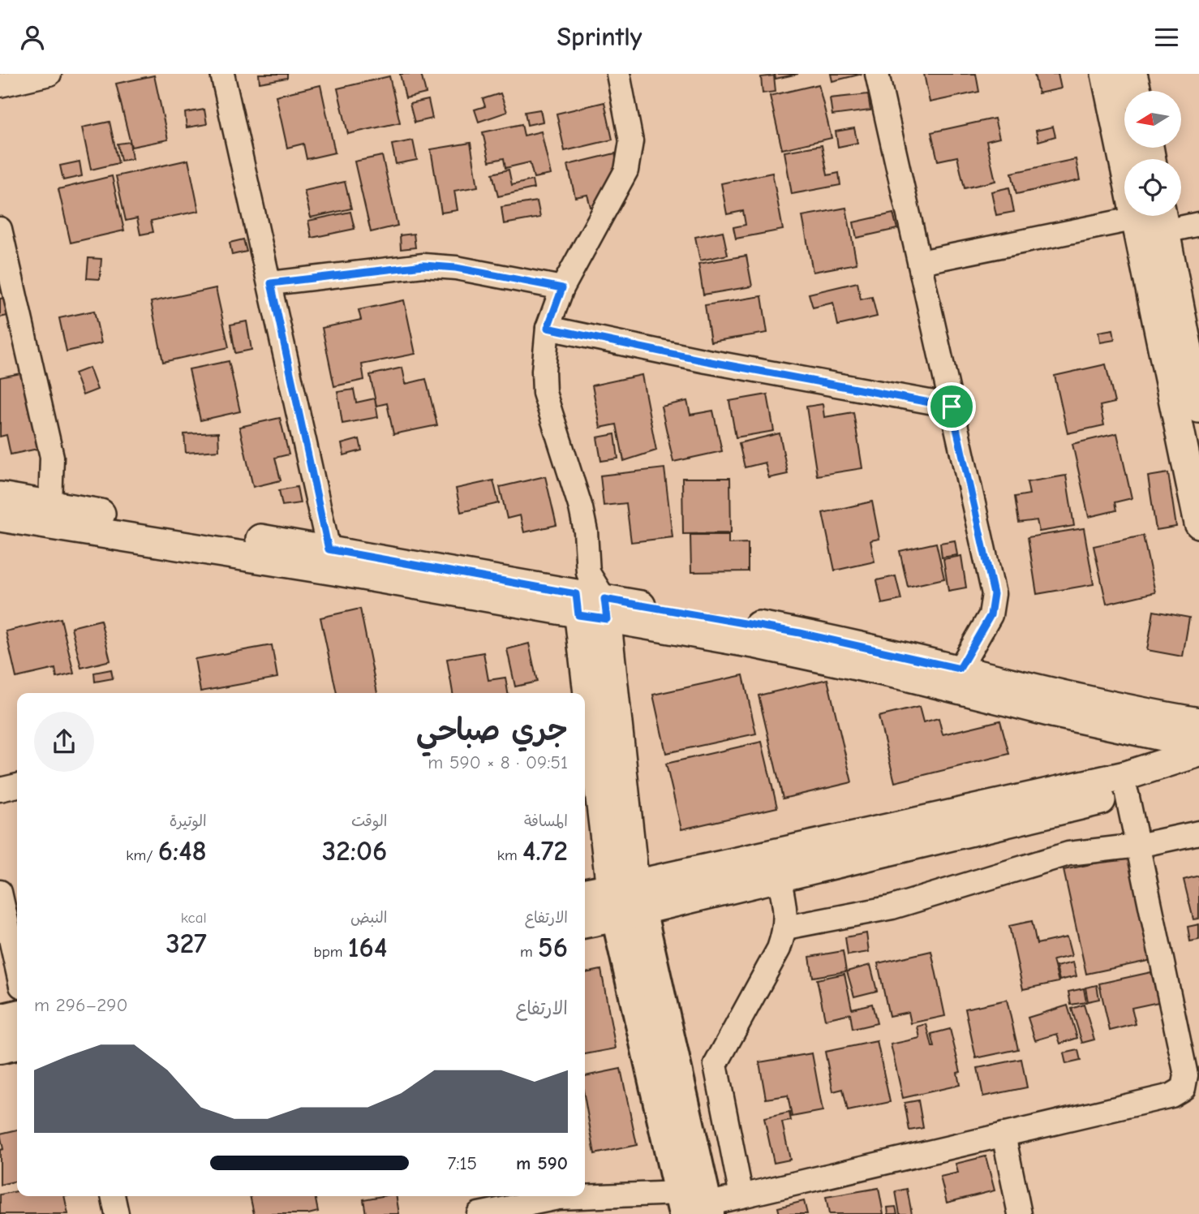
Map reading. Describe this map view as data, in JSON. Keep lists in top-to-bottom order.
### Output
{
  "north": "left",
  "page": {
    "header": "Sprintly",
    "heading": ["جري صباحي", "09:51 · 8 × 590 m"],
    "stats": [
      ["المسافة", "4.72 km"],
      ["الوقت", "32:06"],
      ["الوتيرة", "6:48 /km"],
      ["الارتفاع", "56 m"],
      ["النبض", "164 bpm"],
      ["kcal", "327"]
    ],
    "chart": ["الارتفاع", "290–296 m"],
    "list": [
      {
        "name": "590 m",
        "note": "7:15"
      }
    ]
  }
}
